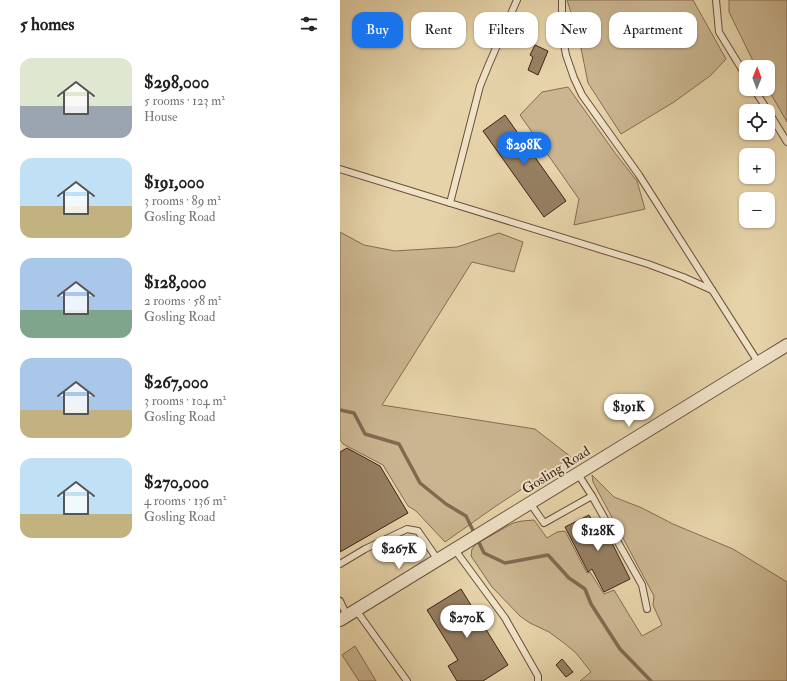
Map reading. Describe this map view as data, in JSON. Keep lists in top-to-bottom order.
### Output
{
  "streets": {
    "street": ["Gosling Road"]
  },
  "north": "top",
  "page": {
    "heading": "5 homes",
    "chip": [
      "Buy",
      "Rent",
      "Filters",
      "New",
      "Apartment"
    ],
    "list": [
      {
        "name": "$298,000",
        "note": "5 rooms · 123 m² · House"
      },
      {
        "name": "$191,000",
        "note": "3 rooms · 89 m² · Gosling Road"
      },
      {
        "name": "$128,000",
        "note": "2 rooms · 58 m² · Gosling Road"
      },
      {
        "name": "$267,000",
        "note": "3 rooms · 104 m² · Gosling Road"
      },
      {
        "name": "$270,000",
        "note": "4 rooms · 136 m² · Gosling Road"
      }
    ],
    "map_buttons": ["+", "−"],
    "price": [
      "$298K",
      "$191K",
      "$128K",
      "$267K",
      "$270K"
    ]
  }
}
